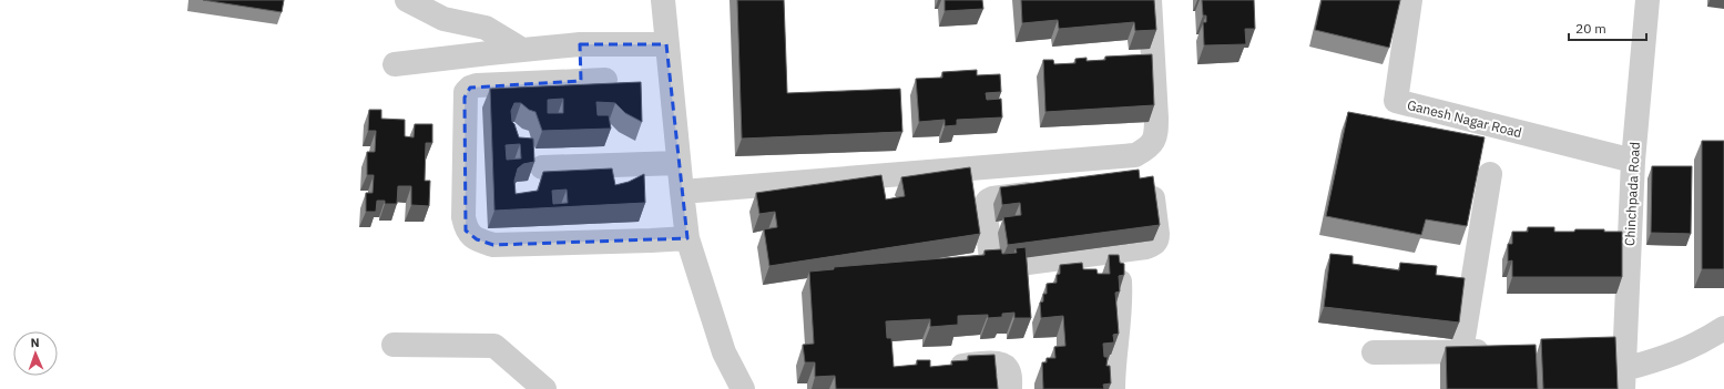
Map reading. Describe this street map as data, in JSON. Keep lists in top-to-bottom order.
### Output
{
  "streets": {
    "street": ["Ganesh Nagar Road", "Chinchpada Road"]
  },
  "crossings": [
    ["Ganesh Nagar Road", "Chinchpada Road"]
  ],
  "scale_bar": "20 m",
  "north": "top"
}
